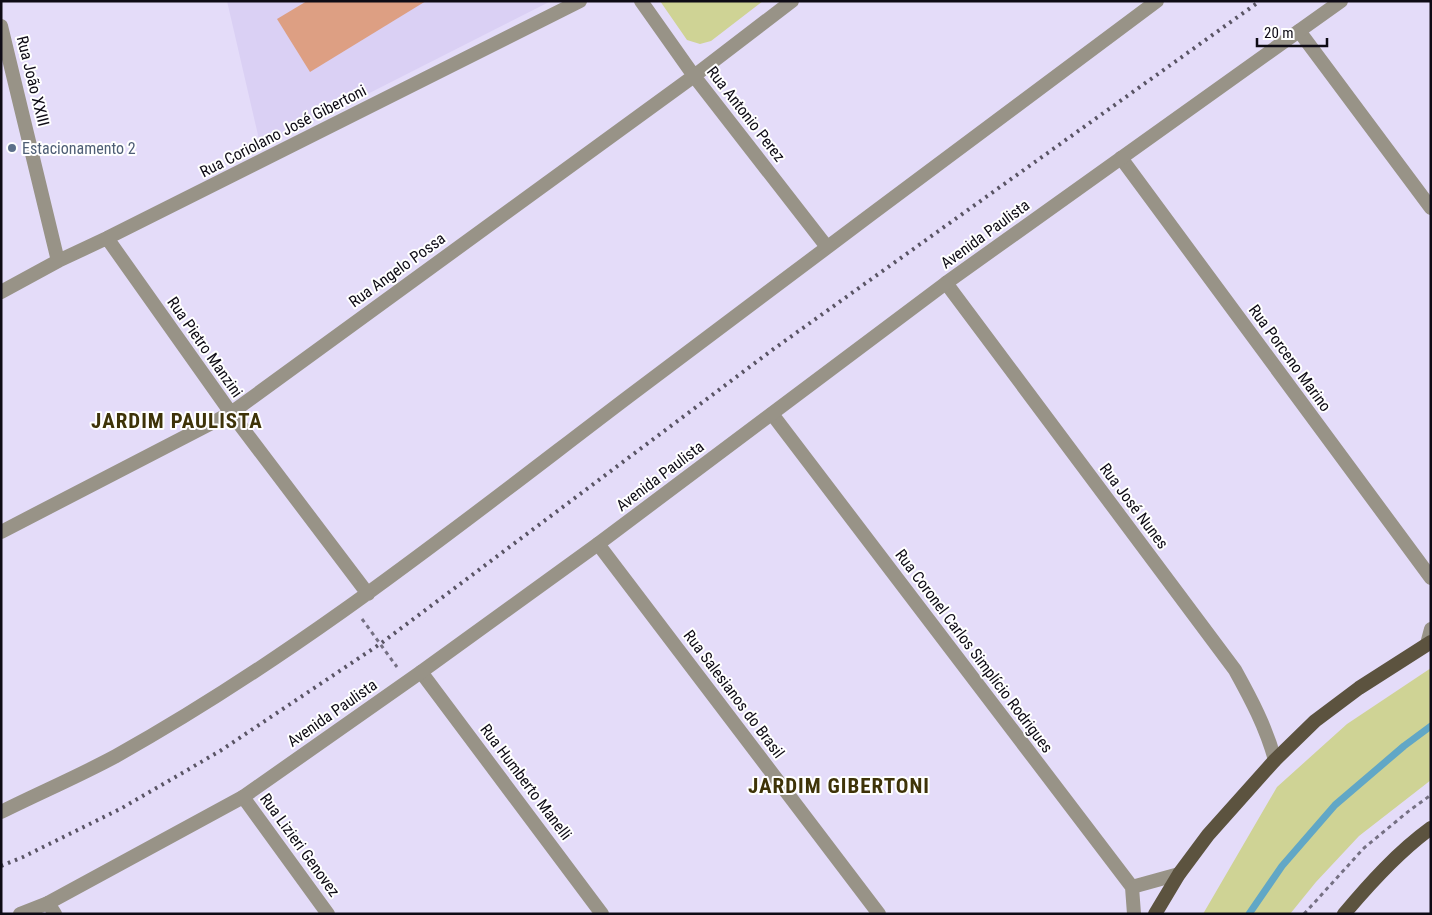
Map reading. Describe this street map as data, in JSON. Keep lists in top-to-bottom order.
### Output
{
  "streets": {
    "street": [
      "Rua João XXIII",
      "Rua Antonio Perez",
      "Rua Coriolano José Gibertoni",
      "Avenida Paulista",
      "Rua Angelo Possa",
      "Rua Pietro Manzini",
      "Rua Porceno Marino",
      "Rua José Nunes",
      "Rua Coronel Carlos Simplício Rodrigues",
      "Rua Salesianos do Brasil",
      "Rua Humberto Manelli",
      "Rua Lizieri Genovez"
    ]
  },
  "crossings": [
    ["Rua João XXIII", "Rua Coriolano José Gibertoni"],
    ["Rua Antonio Perez", "Rua Angelo Possa"],
    ["Rua Coriolano José Gibertoni", "Rua Pietro Manzini"],
    ["Avenida Paulista", "Rua Porceno Marino"],
    ["Avenida Paulista", "Rua José Nunes"],
    ["Avenida Paulista", "Rua Coronel Carlos Simplício Rodrigues"],
    ["Avenida Paulista", "Rua Salesianos do Brasil"],
    ["Avenida Paulista", "Rua Humberto Manelli"],
    ["Avenida Paulista", "Rua Lizieri Genovez"],
    ["Rua Angelo Possa", "Rua Pietro Manzini"]
  ],
  "districts": ["JARDIM PAULISTA", "JARDIM GIBERTONI"],
  "places": ["Estacionamento 2"],
  "scale_bar": "20 m"
}
